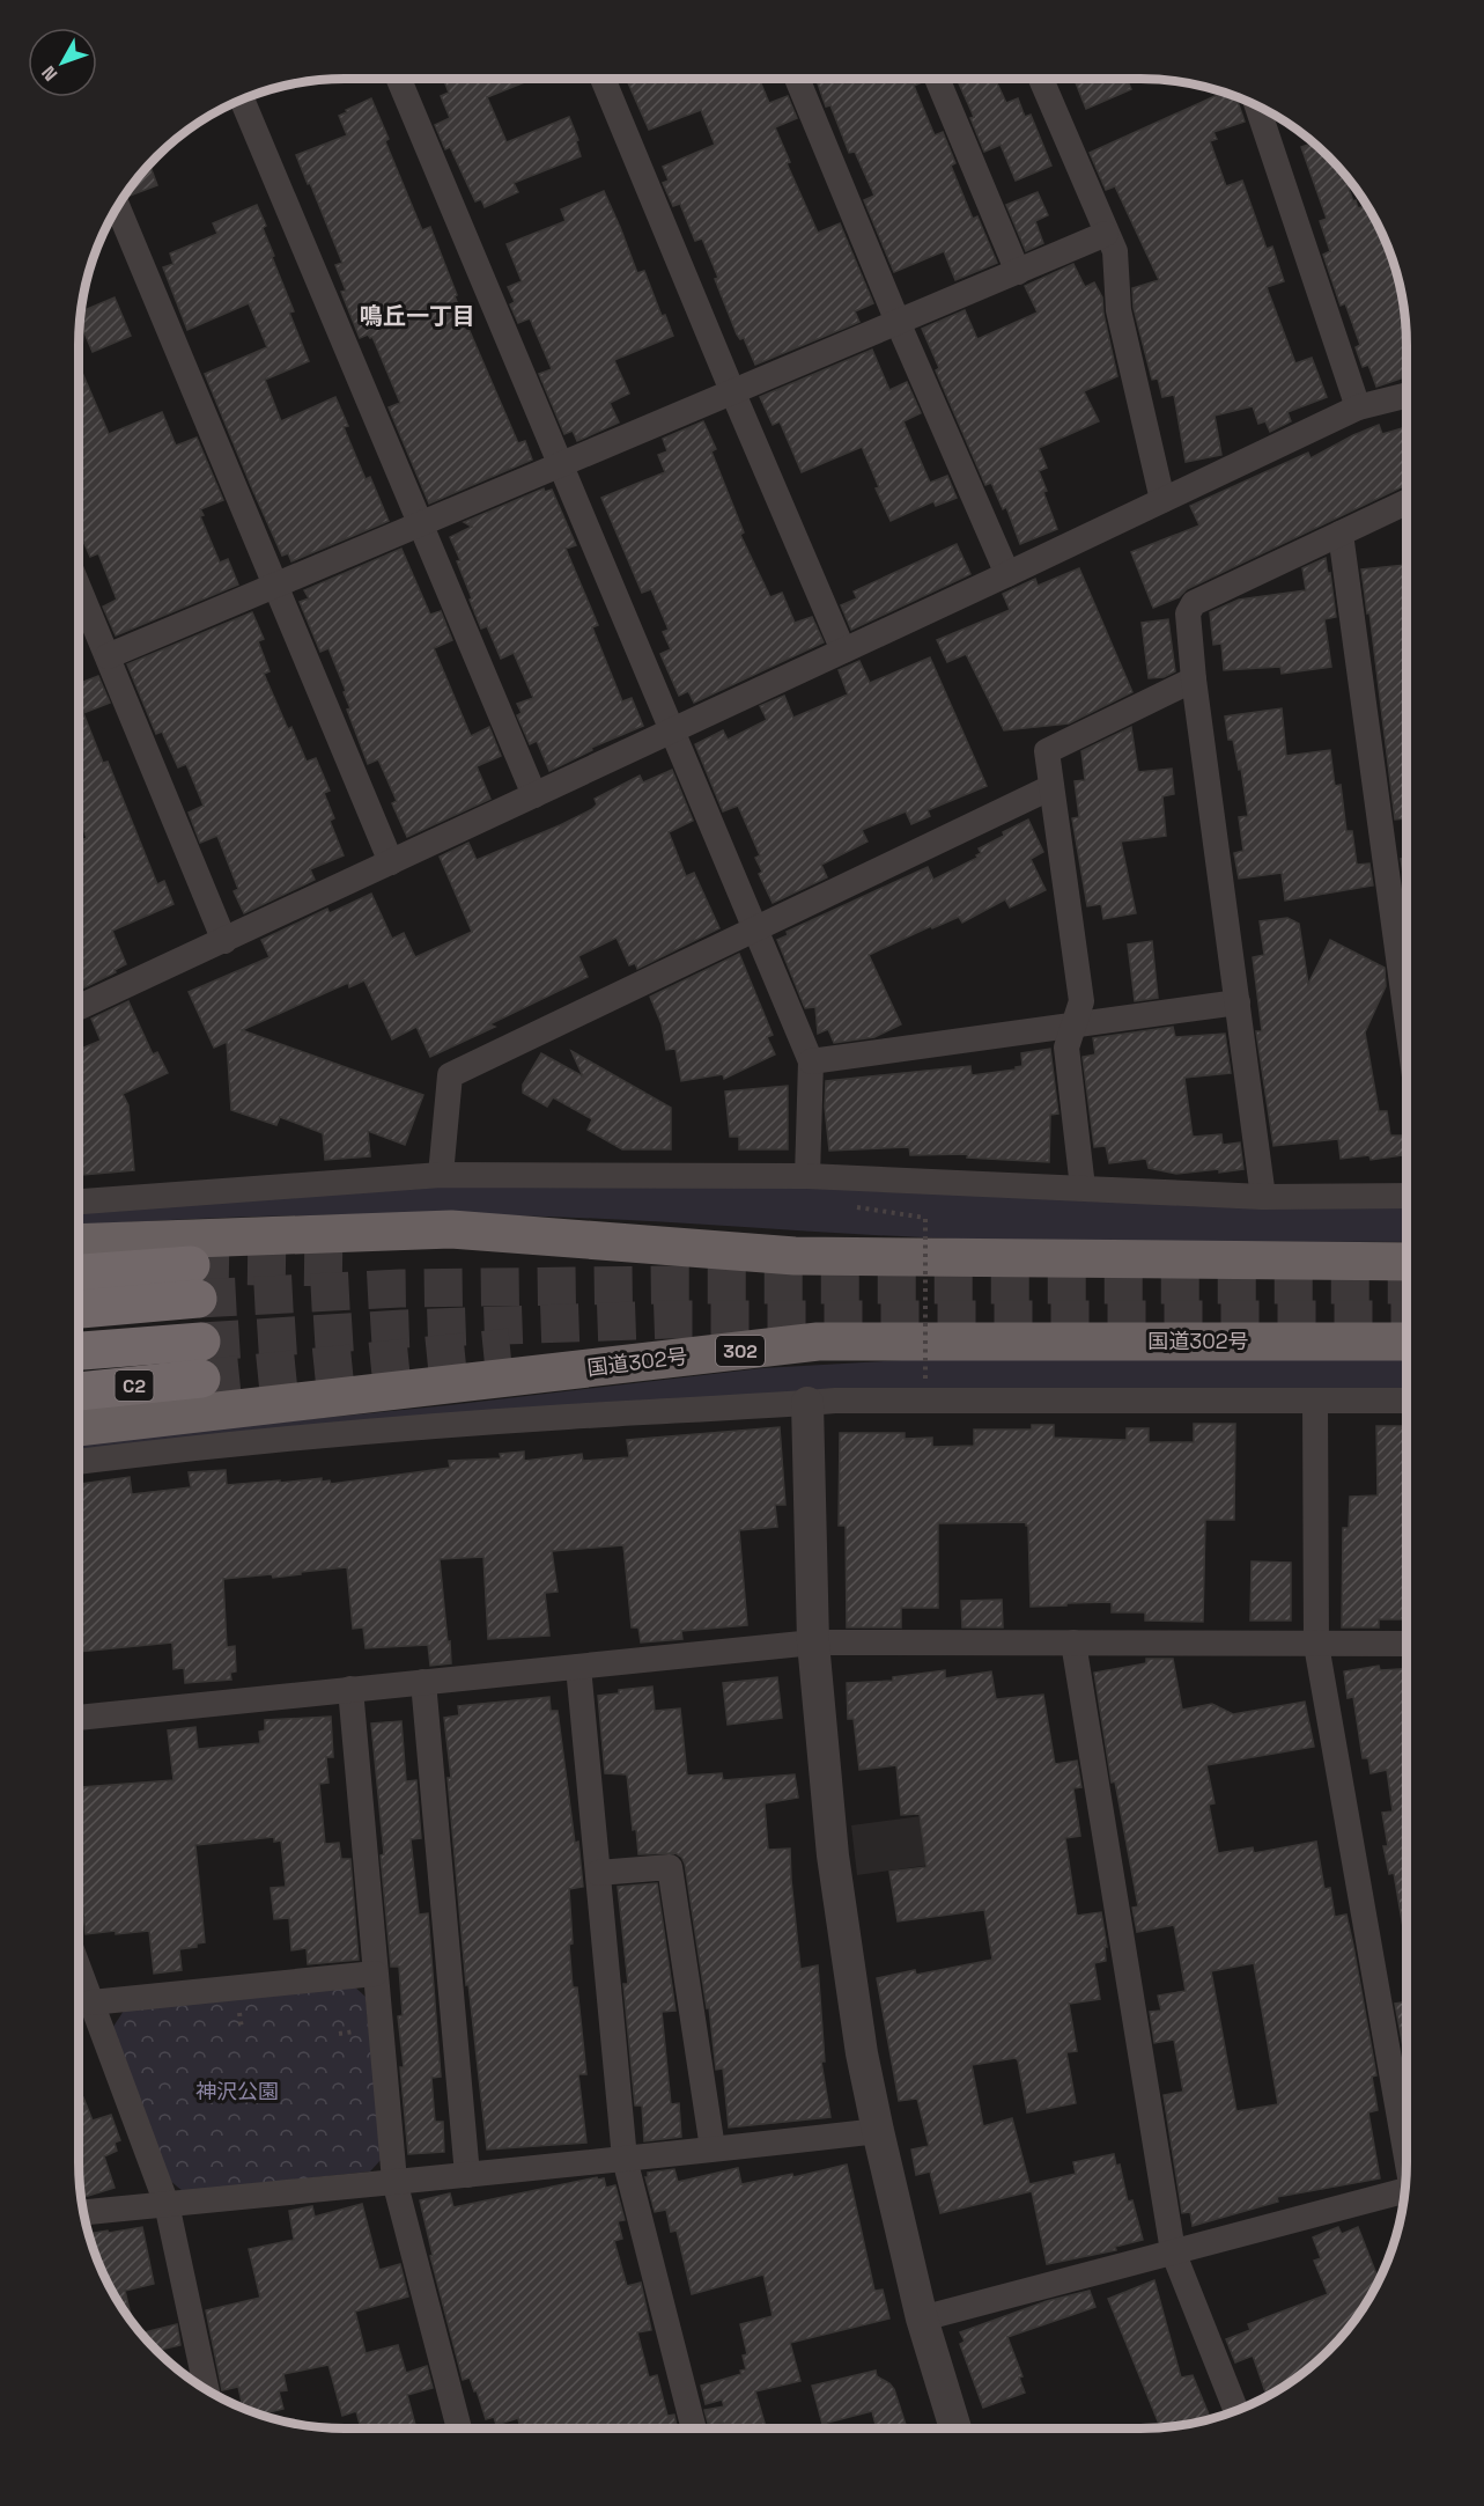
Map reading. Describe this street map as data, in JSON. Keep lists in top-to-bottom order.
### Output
{
  "streets": {
    "highway": ["国道302号", "302", "C2"]
  },
  "districts": ["鳴丘一丁目"],
  "parks": ["神沢公園"],
  "north": "bottom left"
}
